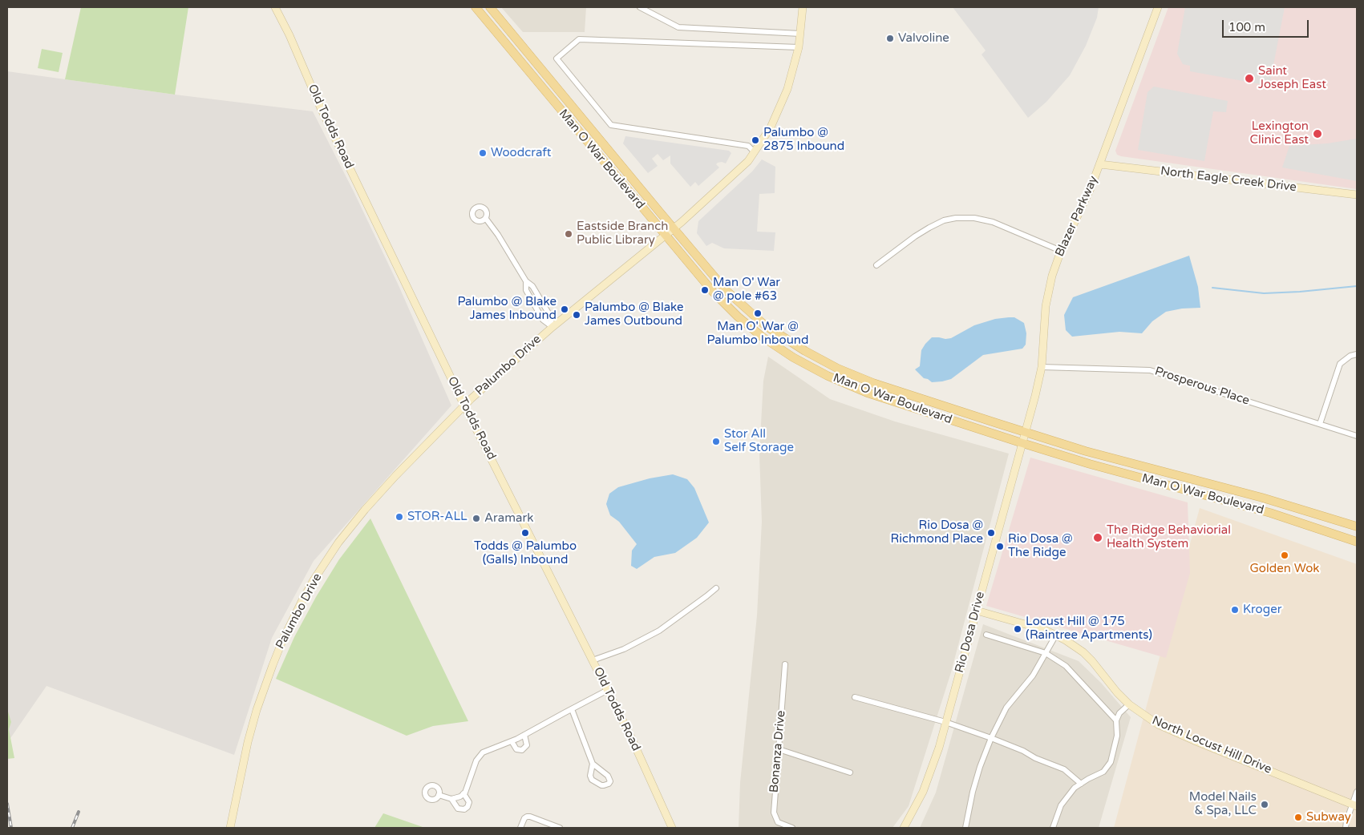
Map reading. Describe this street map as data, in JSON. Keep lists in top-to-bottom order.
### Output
{
  "streets": {
    "main road": ["Man O War Boulevard"],
    "street": [
      "Old Todds Road",
      "North Eagle Creek Drive",
      "Blazer Parkway",
      "Palumbo Drive",
      "Prosperous Place",
      "Rio Dosa Drive",
      "North Locust Hill Drive",
      "Bonanza Drive"
    ]
  },
  "crossings": [
    ["Old Todds Road", "Palumbo Drive"],
    ["Man O War Boulevard", "Blazer Parkway"],
    ["Man O War Boulevard", "Palumbo Drive"],
    ["Man O War Boulevard", "Rio Dosa Drive"],
    ["North Eagle Creek Drive", "Blazer Parkway"],
    ["Blazer Parkway", "Prosperous Place"],
    ["Blazer Parkway", "Rio Dosa Drive"],
    ["Rio Dosa Drive", "North Locust Hill Drive"]
  ],
  "places": [
    "Valvoline",
    "Saint Joseph East",
    "Lexington Clinic East",
    "Palumbo @ 2875 Inbound",
    "Woodcraft",
    "Eastside Branch Public Library",
    "Man O' War @ pole #63",
    "Palumbo @ Blake James Inbound",
    "Man O' War @ Palumbo Inbound",
    "Palumbo @ Blake James Outbound",
    "Stor All Self Storage",
    "STOR-ALL",
    "Aramark",
    "Todds @ Palumbo (Galls) Inbound",
    "Rio Dosa @ Richmond Place",
    "The Ridge Behaviorial Health System",
    "Rio Dosa @ The Ridge",
    "Golden Wok",
    "Kroger",
    "Locust Hill @ 175 (Raintree Apartments)",
    "Model Nails & Spa, LLC",
    "Subway"
  ],
  "scale_bar": "100 m"
}
